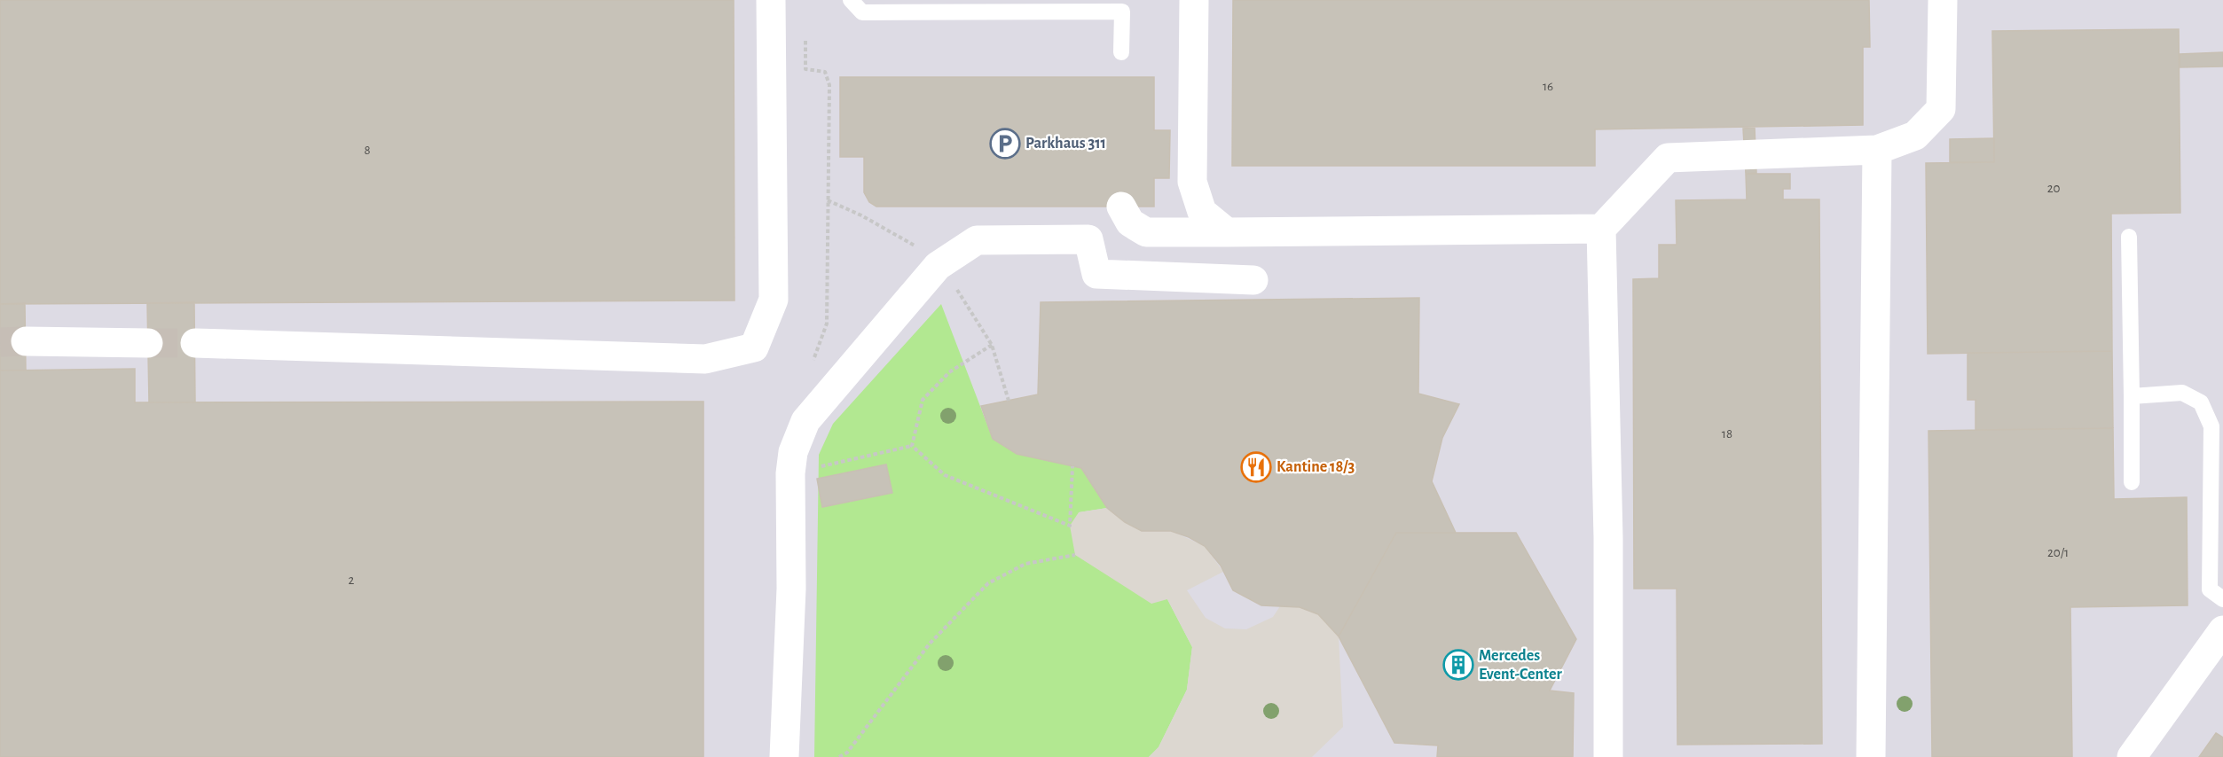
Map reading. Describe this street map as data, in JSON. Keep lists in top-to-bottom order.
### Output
{
  "places": {
    "parking": ["Parkhaus 311"],
    "restaurant": ["Kantine 18/3"],
    "building": ["Mercedes Event-Center"]
  },
  "house_numbers": [
    "16",
    "8",
    "20",
    "18",
    "20/1",
    "2"
  ]
}
